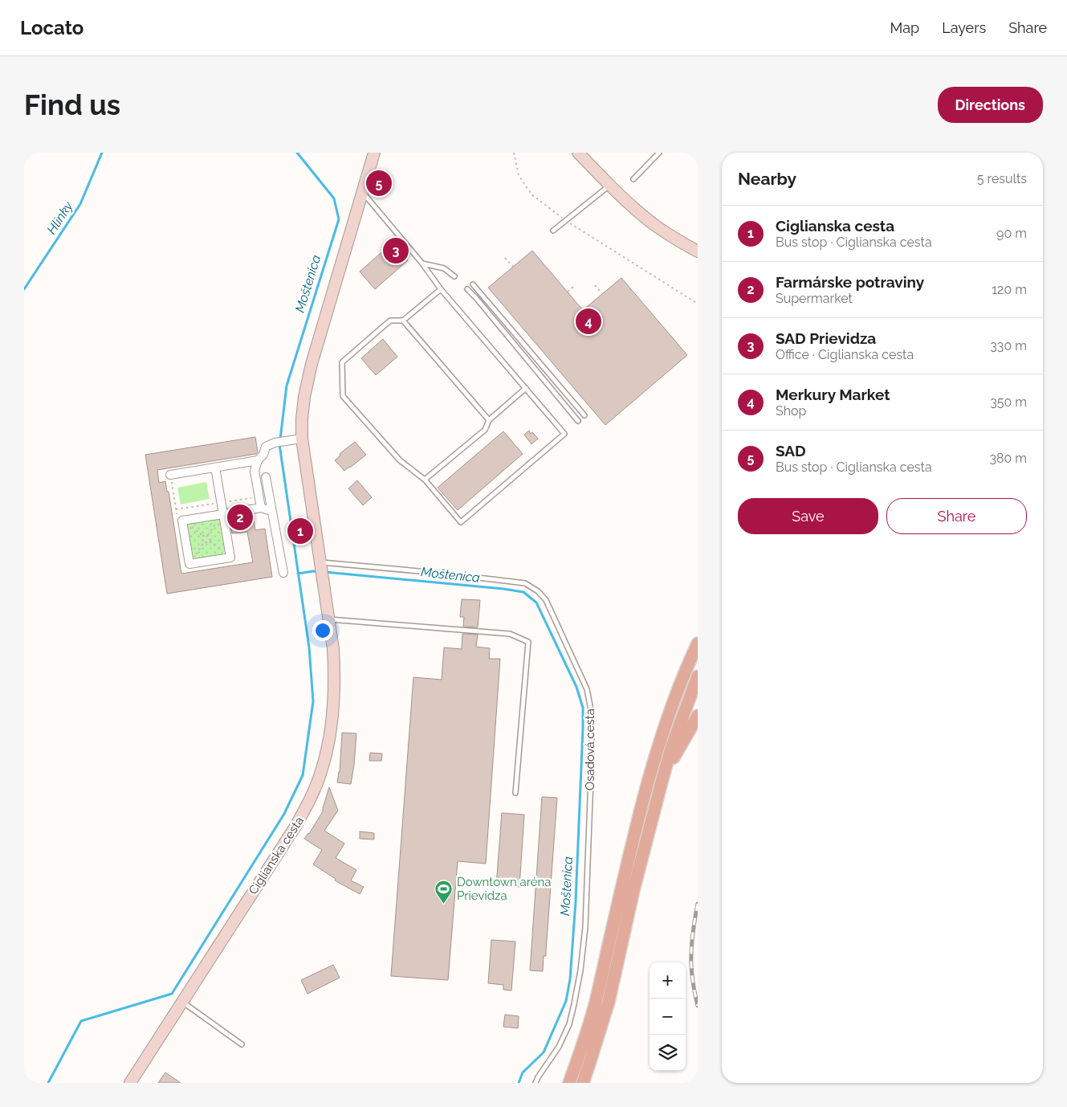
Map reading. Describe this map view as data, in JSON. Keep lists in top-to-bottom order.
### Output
{
  "streets": {
    "street": ["Ciglianska cesta"],
    "lane": ["Osadová cesta"]
  },
  "crossings": [
    ["Osadová cesta", "Ciglianska cesta"]
  ],
  "water": ["Hlinky", "Moštenica"],
  "places": {
    "sports": ["Downtown aréna Prievidza"]
  },
  "page": {
    "header": "Locato",
    "nav": ["Map", "Layers", "Share"],
    "buttons": [
      "Directions",
      ["Save", "Share"]
    ],
    "title": "Find us",
    "heading": ["Nearby", "5 results"],
    "pins": [
      "5",
      "3",
      "4",
      "2",
      "1"
    ],
    "list": [
      {
        "mark": "1",
        "name": "Ciglianska cesta",
        "note": "Bus stop · Ciglianska cesta",
        "value": "90 m"
      },
      {
        "mark": "2",
        "name": "Farmárske potraviny",
        "note": "Supermarket",
        "value": "120 m"
      },
      {
        "mark": "3",
        "name": "SAD Prievidza",
        "note": "Office · Ciglianska cesta",
        "value": "330 m"
      },
      {
        "mark": "4",
        "name": "Merkury Market",
        "note": "Shop",
        "value": "350 m"
      },
      {
        "mark": "5",
        "name": "SAD",
        "note": "Bus stop · Ciglianska cesta",
        "value": "380 m"
      }
    ],
    "map_buttons": ["+", "−"]
  }
}
